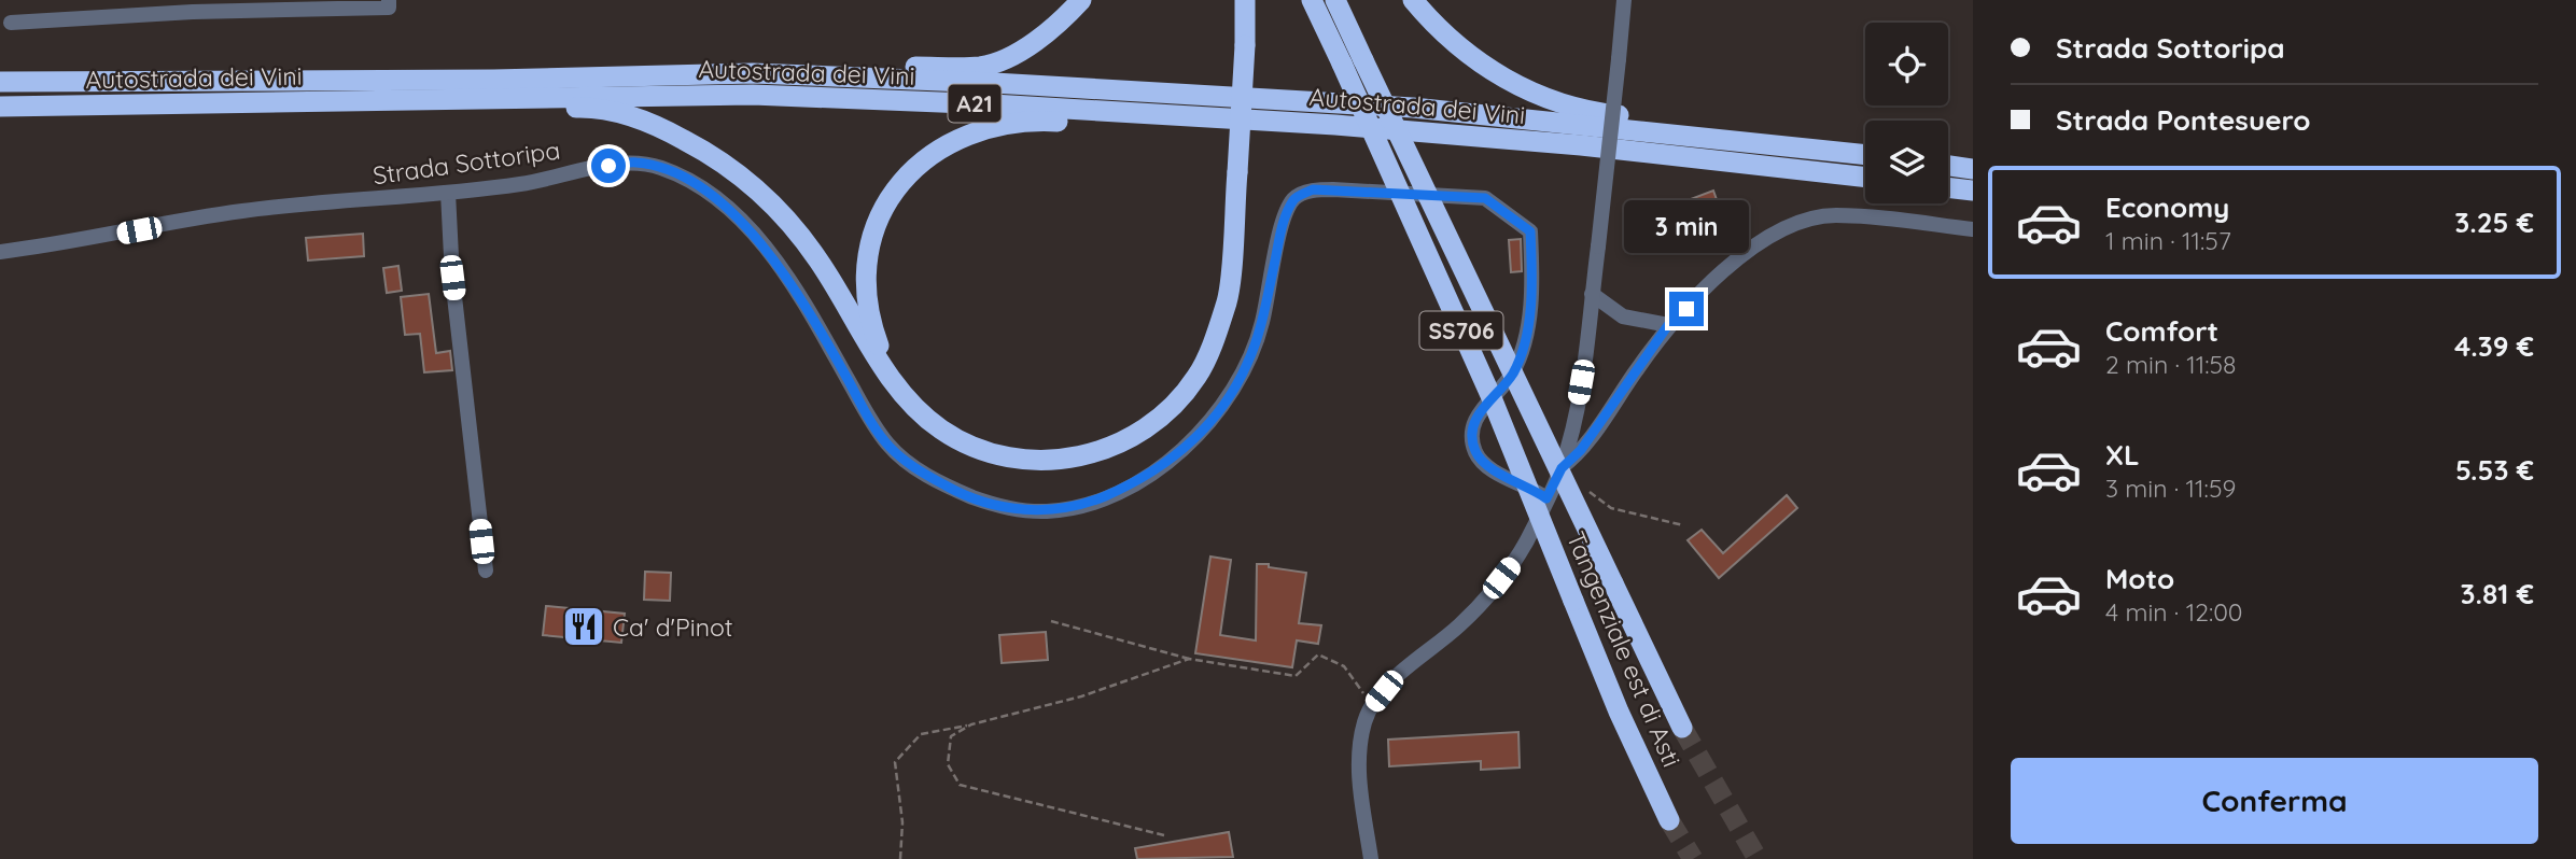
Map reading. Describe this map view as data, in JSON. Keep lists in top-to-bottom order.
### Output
{
  "streets": {
    "highway": [
      "Autostrada dei Vini",
      "A21",
      "SS706",
      "Tangenziale est di Asti"
    ],
    "street": ["Strada Sottoripa"]
  },
  "places": {
    "restaurant": ["Ca' d'Pinot"]
  },
  "page": {
    "banner": ["Strada Sottoripa", "Strada Pontesuero"],
    "list": [
      {
        "name": "Economy",
        "note": "1 min · 11:57",
        "value": "3.25 €"
      },
      {
        "name": "Comfort",
        "note": "2 min · 11:58",
        "value": "4.39 €"
      },
      {
        "name": "XL",
        "note": "3 min · 11:59",
        "value": "5.53 €"
      },
      {
        "name": "Moto",
        "note": "4 min · 12:00",
        "value": "3.81 €"
      }
    ],
    "bubble": "3 min",
    "buttons": "Conferma"
  }
}
